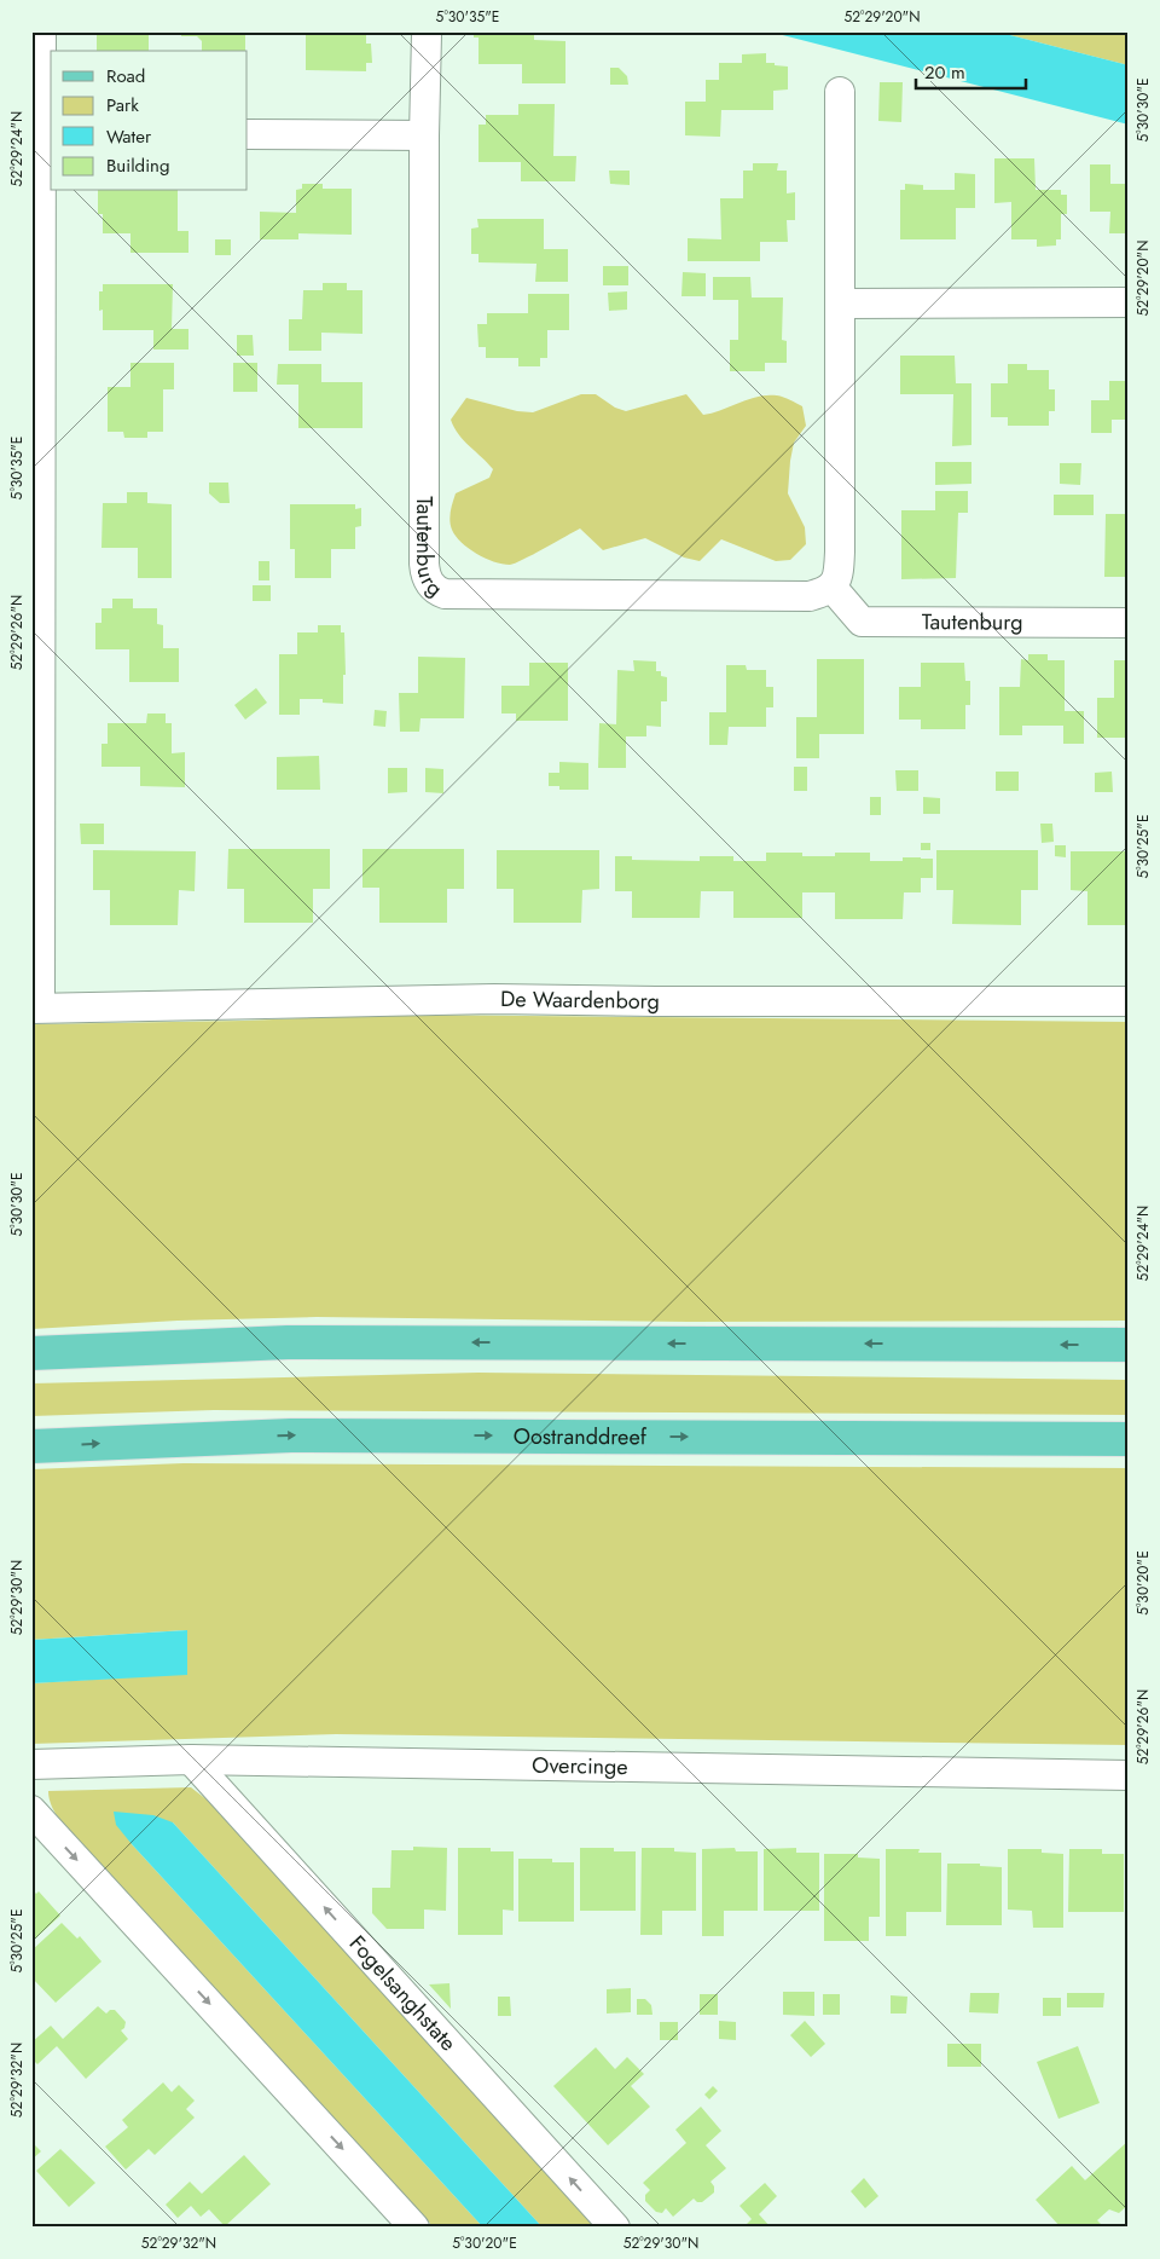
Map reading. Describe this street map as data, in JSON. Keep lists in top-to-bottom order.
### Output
{
  "streets": {
    "main road": ["Oostranddreef"],
    "street": [
      "Tautenburg",
      "De Waardenborg",
      "Overcinge",
      "Fogelsanghstate"
    ]
  },
  "crossings": [
    ["Overcinge", "Fogelsanghstate"]
  ],
  "legend": [
    "Road",
    "Park",
    "Water",
    "Building"
  ],
  "scale_bar": "20 m",
  "coordinates": [
    "5°30'35\"E",
    "52°29'20\"N",
    "5°30'30\"E",
    "52°29'24\"N",
    "52°29'26\"N",
    "5°30'25\"E",
    "5°30'20\"E",
    "52°29'30\"N",
    "52°29'32\"N"
  ]
}
